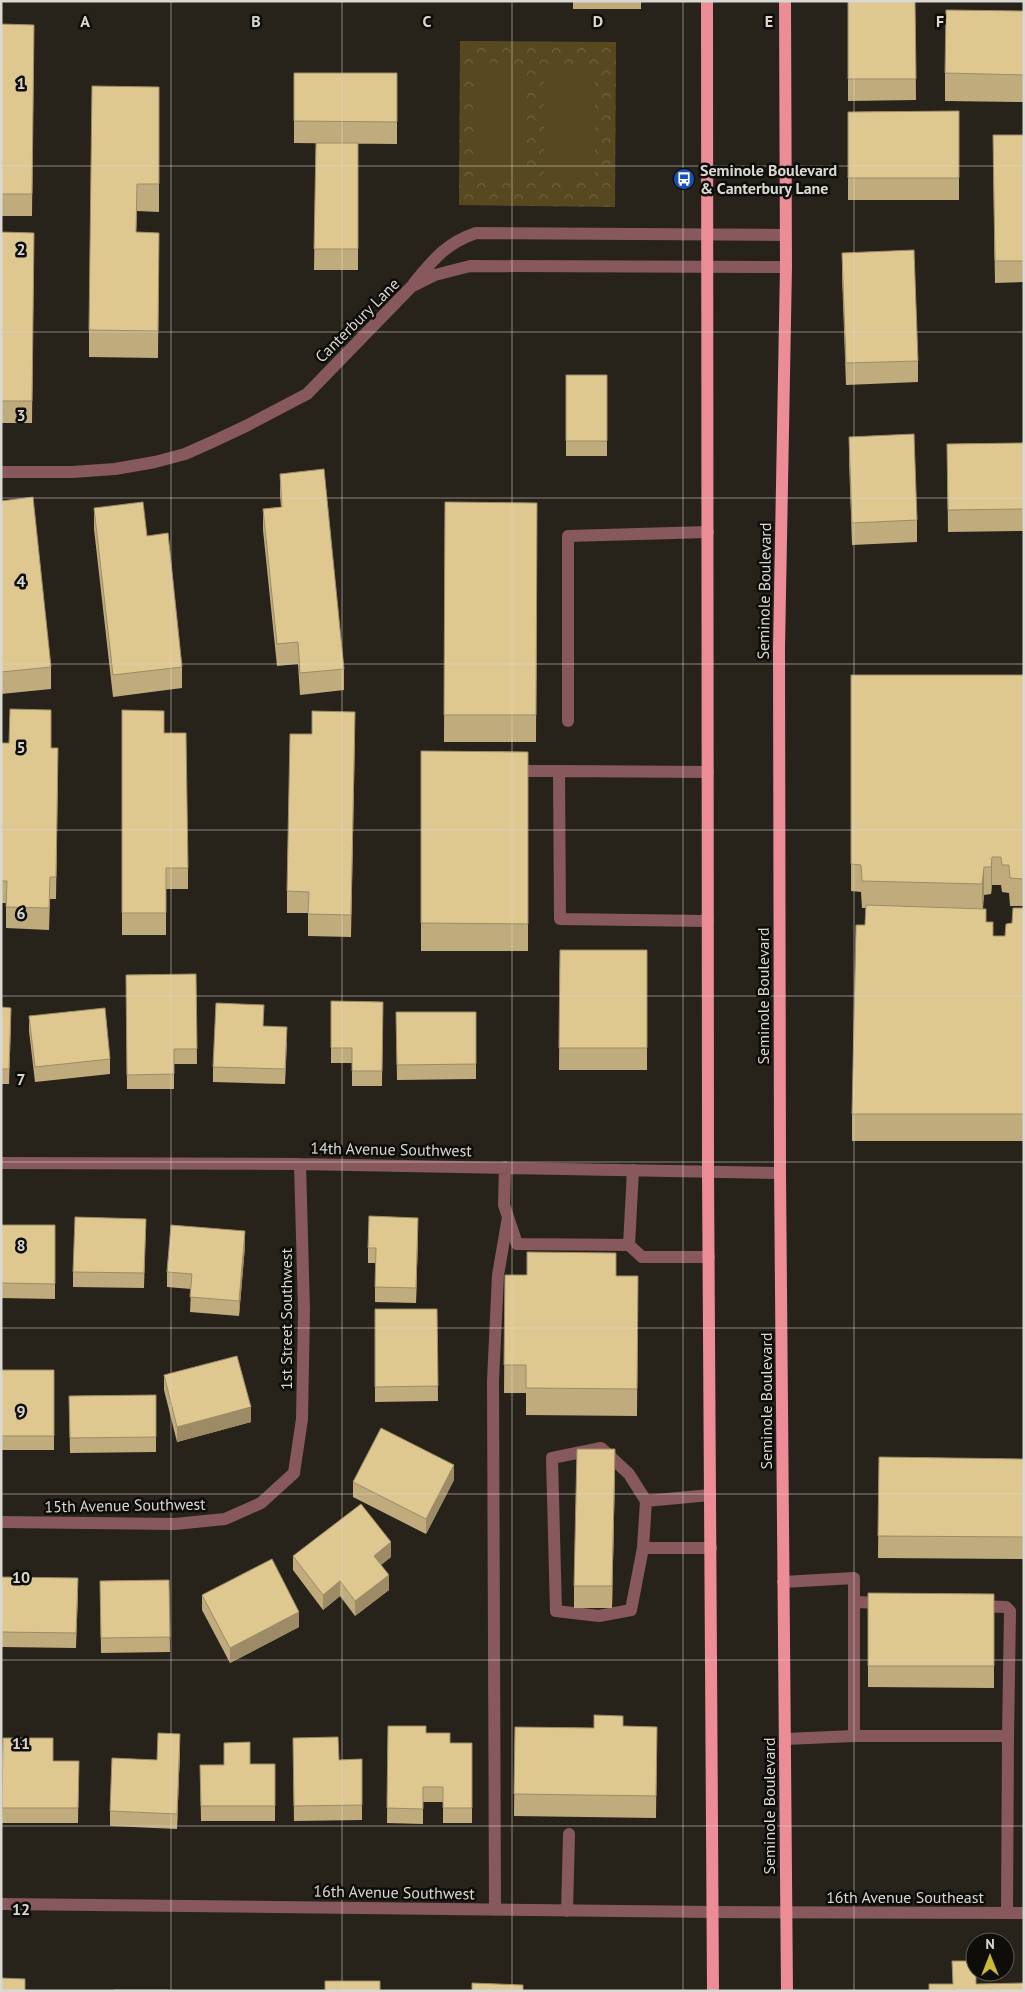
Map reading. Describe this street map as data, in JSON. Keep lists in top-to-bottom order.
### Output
{
  "streets": {
    "main road": ["Seminole Boulevard"],
    "street": [
      "Canterbury Lane",
      "14th Avenue Southwest",
      "1st Street Southwest",
      "15th Avenue Southwest",
      "16th Avenue Southwest",
      "16th Avenue Southeast"
    ]
  },
  "crossings": [
    ["Canterbury Lane", "Seminole Boulevard"],
    ["Seminole Boulevard", "14th Avenue Southwest"],
    ["Seminole Boulevard", "16th Avenue Southwest"],
    ["Seminole Boulevard", "16th Avenue Southeast"],
    ["14th Avenue Southwest", "1st Street Southwest"],
    ["1st Street Southwest", "15th Avenue Southwest"],
    ["16th Avenue Southwest", "16th Avenue Southeast"]
  ],
  "places": {
    "bus stop": ["Seminole Boulevard & Canterbury Lane"]
  },
  "north": "top",
  "grid": {
    "columns": [
      "A",
      "B",
      "C",
      "D",
      "E",
      "F"
    ],
    "rows": [
      "1",
      "2",
      "3",
      "4",
      "5",
      "6",
      "7",
      "8",
      "9",
      "10",
      "11",
      "12"
    ]
  }
}
